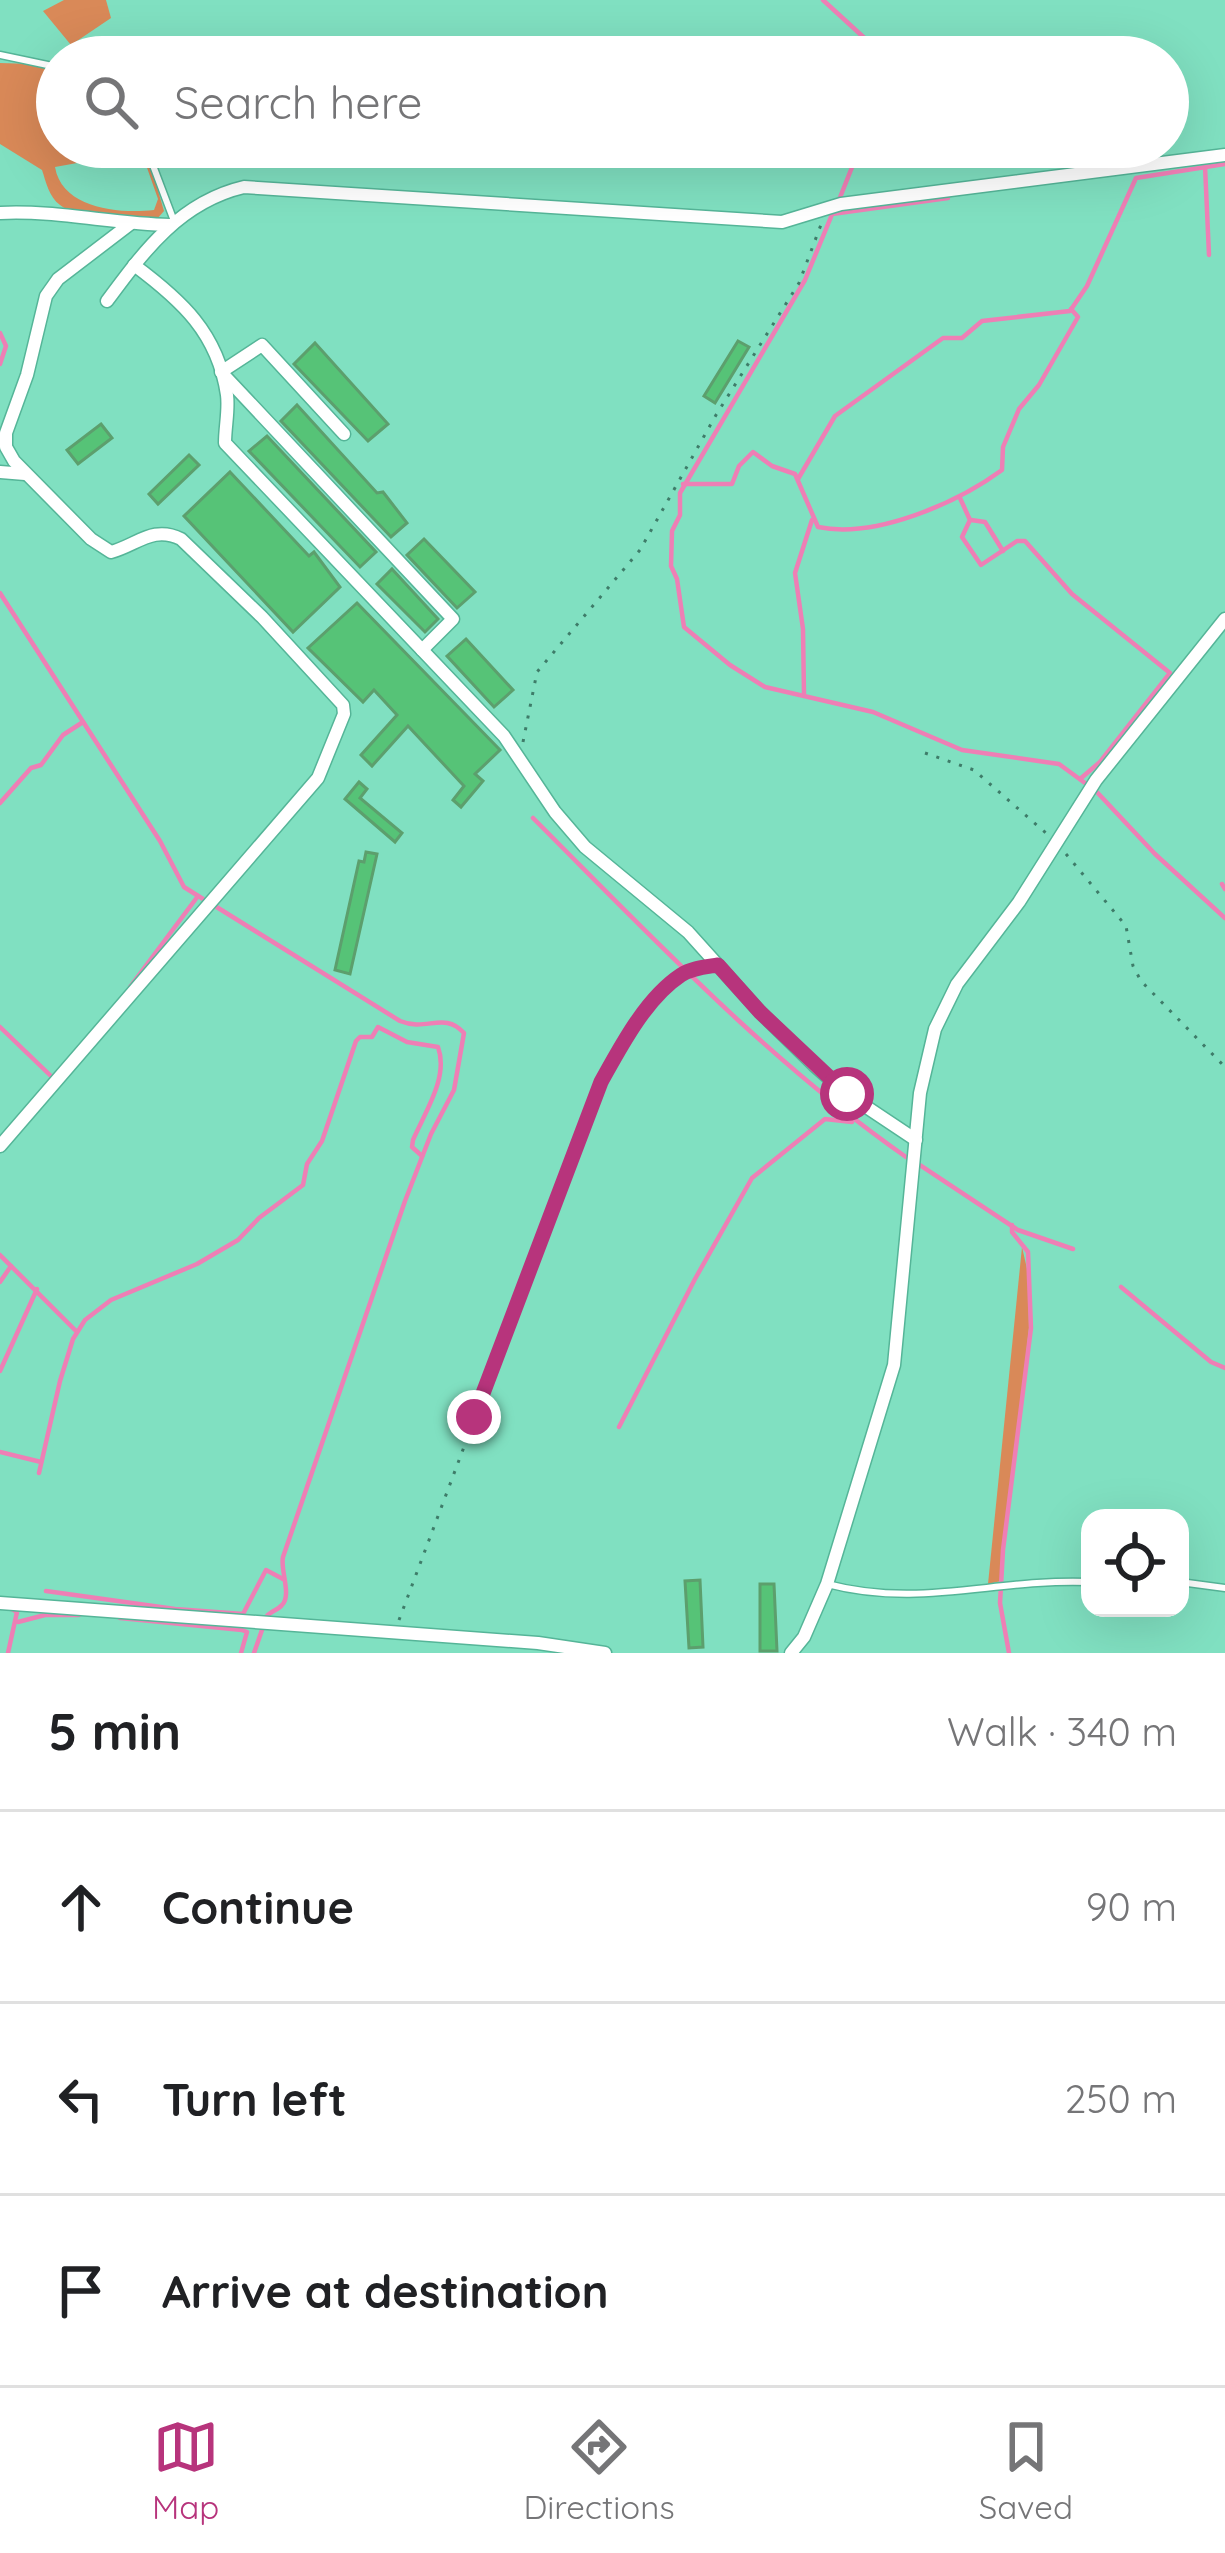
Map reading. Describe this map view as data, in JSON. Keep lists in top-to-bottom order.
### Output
{
  "page": {
    "search": "Search here",
    "heading": ["5 min", "Walk · 340 m"],
    "list": [
      ["Continue", "90 m"],
      ["Turn left", "250 m"],
      "Arrive at destination"
    ],
    "nav": ["Map", "Directions", "Saved"]
  }
}
